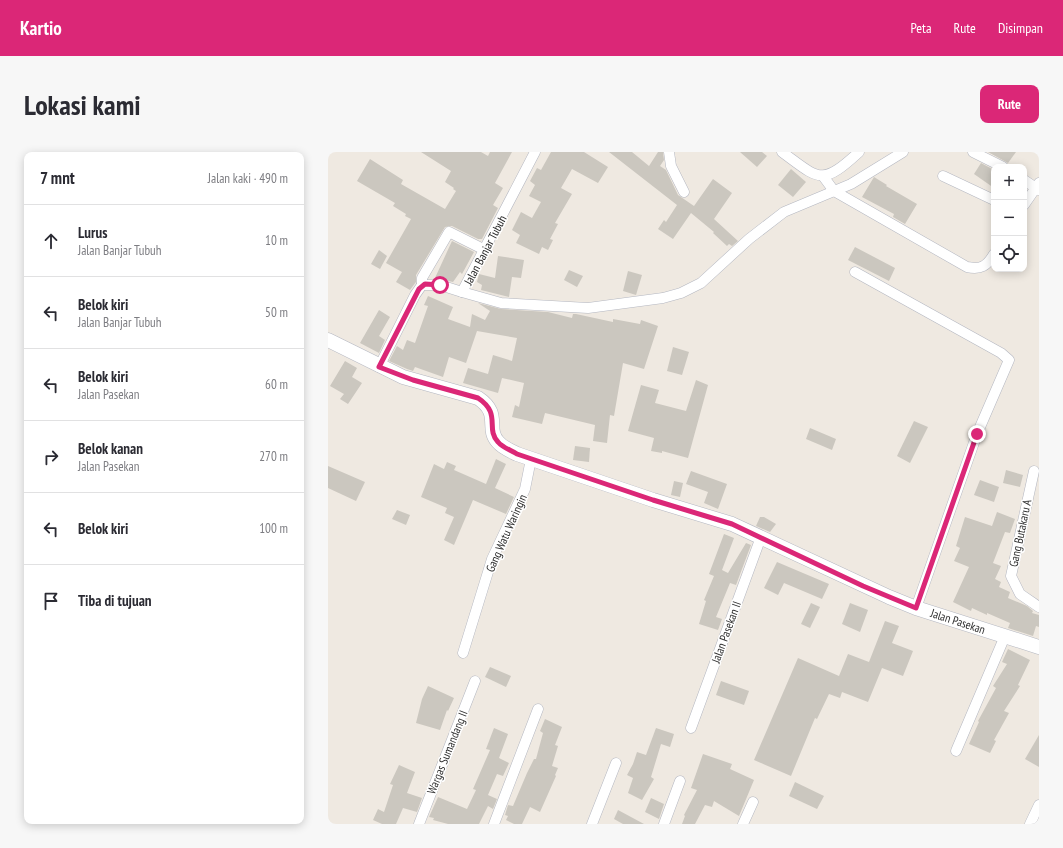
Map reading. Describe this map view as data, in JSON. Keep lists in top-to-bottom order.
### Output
{
  "streets": {
    "street": [
      "Jalan Banjar Tubuh",
      "Gang Watu Waringin",
      "Gang Butakaru A",
      "Jalan Pasekan",
      "Jalan Pasekan II",
      "Wargas Sumandang II"
    ]
  },
  "crossings": [
    ["Gang Watu Waringin", "Jalan Pasekan"],
    ["Jalan Pasekan", "Jalan Pasekan II"]
  ],
  "page": {
    "header": "Kartio",
    "nav": ["Peta", "Rute", "Disimpan"],
    "buttons": "Rute",
    "title": "Lokasi kami",
    "heading": ["7 mnt", "Jalan kaki · 490 m"],
    "map_buttons": ["+", "−"],
    "list": [
      ["Lurus", "Jalan Banjar Tubuh", "10 m"],
      ["Belok kiri", "Jalan Banjar Tubuh", "50 m"],
      ["Belok kiri", "Jalan Pasekan", "60 m"],
      ["Belok kanan", "Jalan Pasekan", "270 m"],
      ["Belok kiri", "100 m"],
      "Tiba di tujuan"
    ]
  }
}
